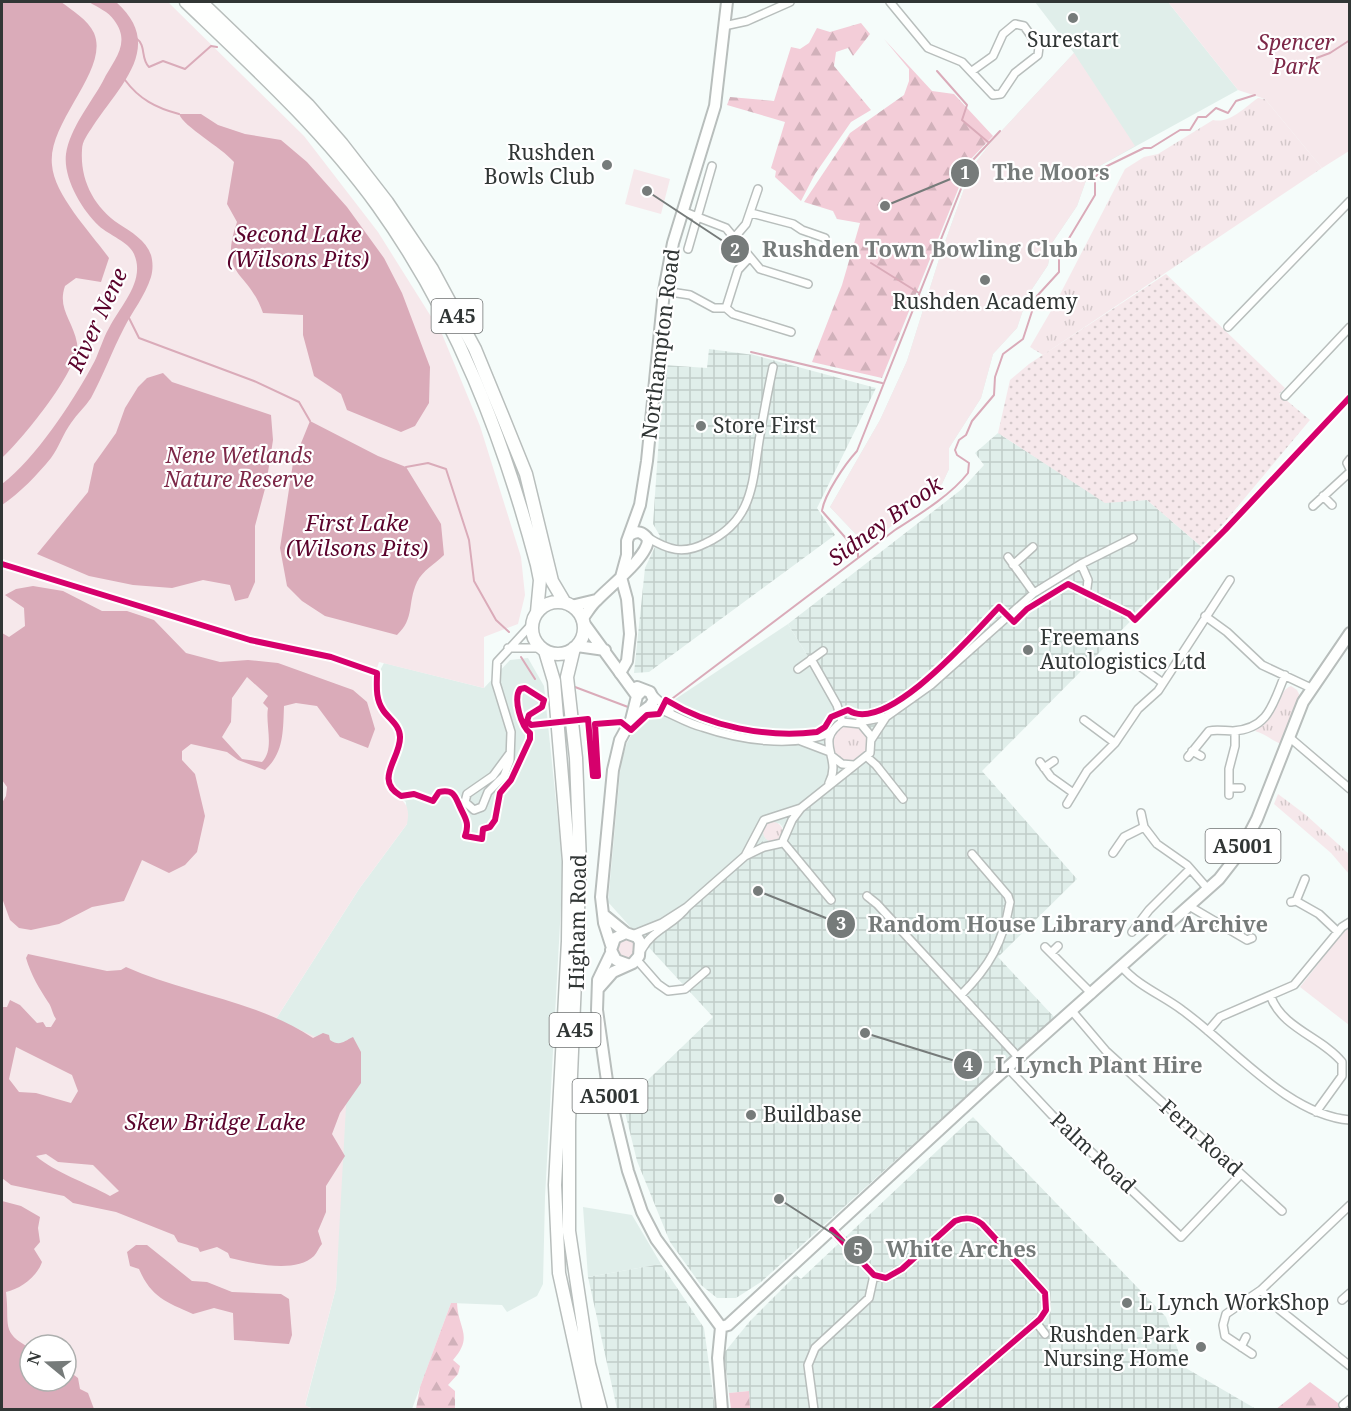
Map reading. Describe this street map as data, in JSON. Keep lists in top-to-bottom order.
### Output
{
  "streets": {
    "highway": ["A45", "Higham Road"],
    "main road": ["Northampton Road", "A5001"],
    "street": ["Fern Road", "Palm Road"]
  },
  "crossings": [
    ["A45", "Higham Road"],
    ["A5001", "Fern Road"],
    ["A5001", "Palm Road"],
    ["Fern Road", "Palm Road"]
  ],
  "water": [
    "Second Lake (Wilsons Pits)",
    "River Nene",
    "Sidney Brook",
    "First Lake (Wilsons Pits)",
    "Skew Bridge Lake"
  ],
  "parks": ["Spencer Park", "Nene Wetlands Nature Reserve"],
  "places": [
    "Surestart",
    "Rushden Bowls Club",
    "Rushden Town Bowling Club",
    "The Moors",
    "Rushden Academy",
    "Store First",
    "Freemans Autologistics Ltd",
    "Random House Library and Archive",
    "L Lynch Plant Hire",
    "Buildbase",
    "White Arches",
    "L Lynch WorkShop",
    "Rushden Park Nursing Home"
  ],
  "north": "left"
}
